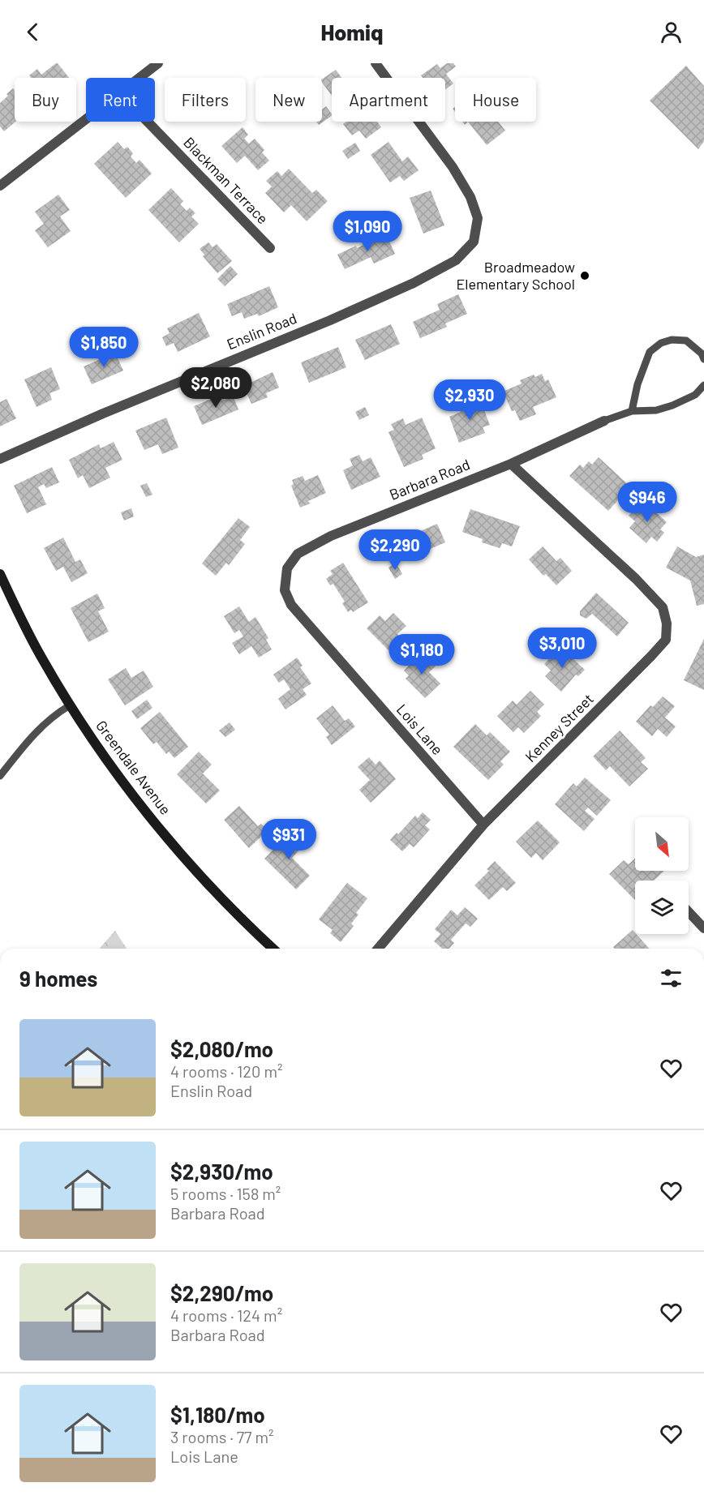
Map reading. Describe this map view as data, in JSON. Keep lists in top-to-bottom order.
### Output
{
  "streets": {
    "main road": ["Greendale Avenue"],
    "street": [
      "Blackman Terrace",
      "Enslin Road",
      "Barbara Road",
      "Kenney Street",
      "Lois Lane"
    ]
  },
  "crossings": [
    ["Barbara Road", "Kenney Street"],
    ["Barbara Road", "Lois Lane"],
    ["Kenney Street", "Lois Lane"]
  ],
  "places": ["Broadmeadow Elementary School"],
  "north": "bottom right",
  "page": {
    "header": "Homiq",
    "chip": [
      "Buy",
      "Rent",
      "Filters",
      "New",
      "Apartment",
      "House"
    ],
    "price": [
      "$1,090",
      "$1,850",
      "$2,080",
      "$2,930",
      "$946",
      "$2,290",
      "$3,010",
      "$1,180",
      "$931"
    ],
    "heading": "9 homes",
    "list": [
      {
        "name": "$2,080/mo",
        "note": "4 rooms · 120 m² · Enslin Road"
      },
      {
        "name": "$2,930/mo",
        "note": "5 rooms · 158 m² · Barbara Road"
      },
      {
        "name": "$2,290/mo",
        "note": "4 rooms · 124 m² · Barbara Road"
      },
      {
        "name": "$1,180/mo",
        "note": "3 rooms · 77 m² · Lois Lane"
      }
    ]
  }
}
